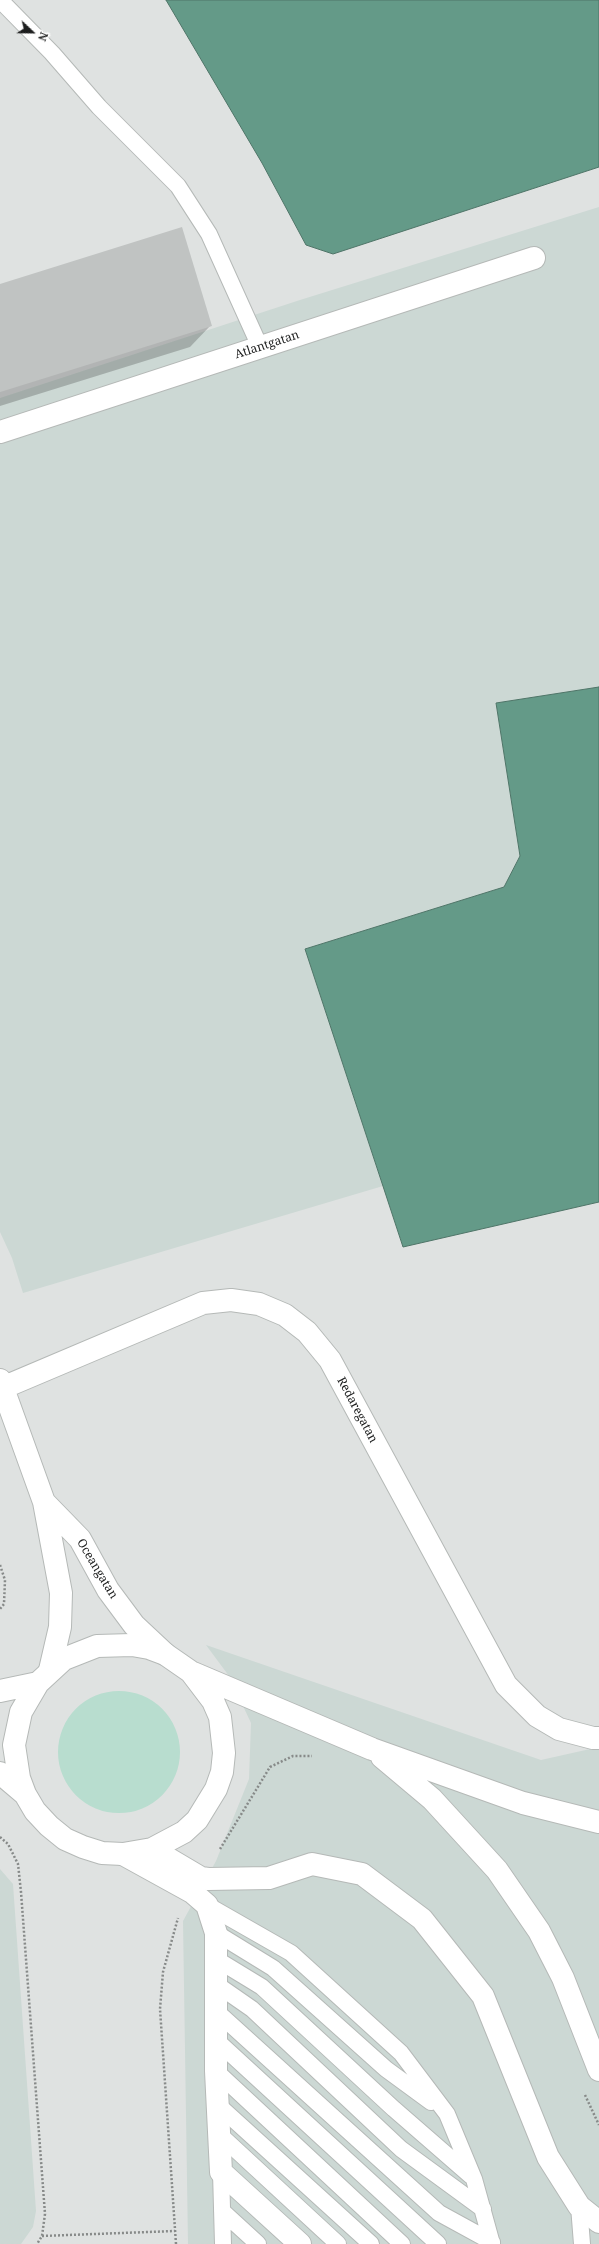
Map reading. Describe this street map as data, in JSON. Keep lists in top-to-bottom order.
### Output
{
  "streets": {
    "main road": ["Atlantgatan", "Redaregatan", "Oceangatan"]
  },
  "crossings": [
    ["Redaregatan", "Oceangatan"]
  ],
  "north": "right"
}
